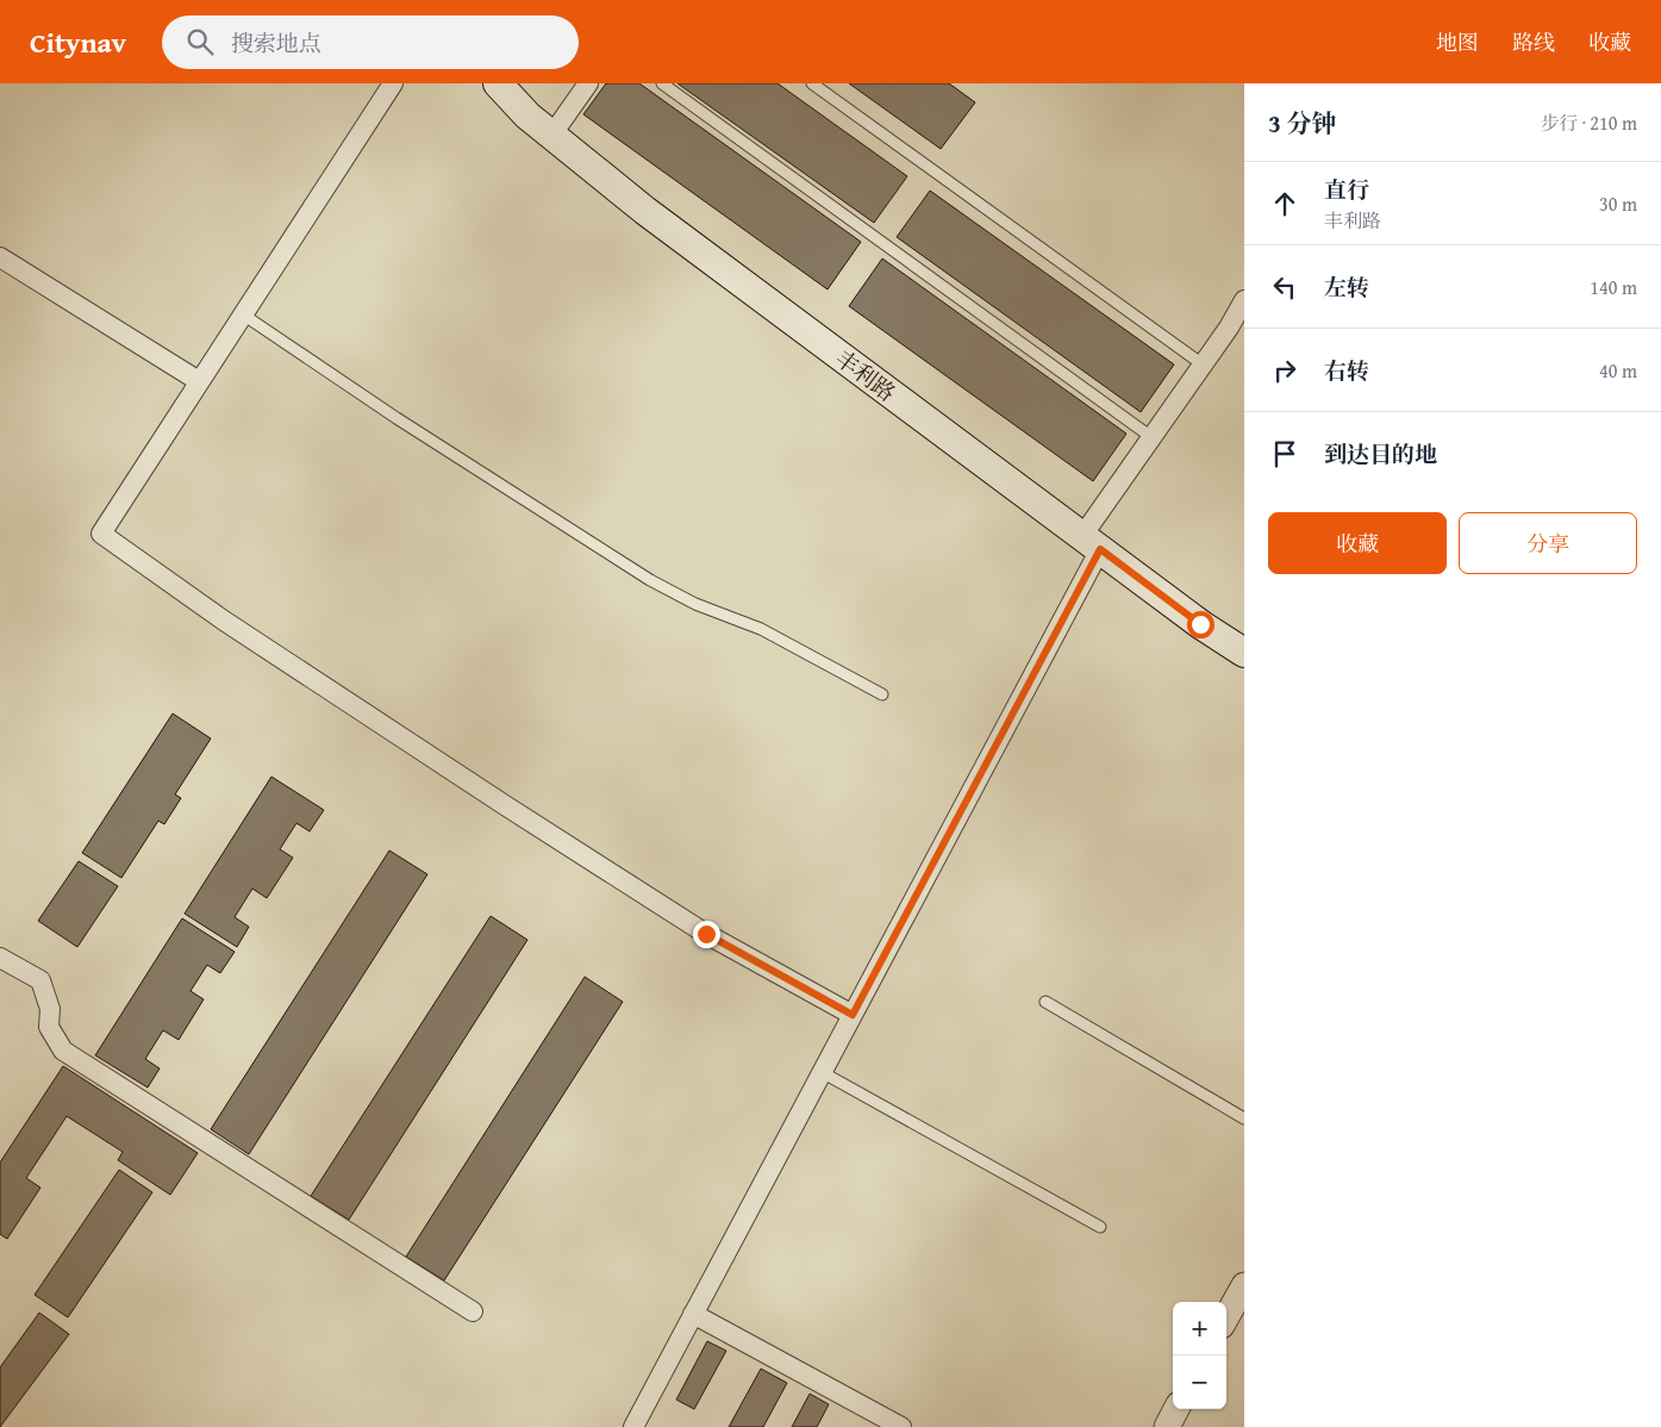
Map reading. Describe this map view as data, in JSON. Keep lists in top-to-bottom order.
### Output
{
  "streets": {
    "main road": ["丰利路"]
  },
  "page": {
    "header": "Citynav",
    "search": "搜索地点",
    "nav": ["地图", "路线", "收藏"],
    "heading": ["3 分钟", "步行 · 210 m"],
    "list": [
      ["直行", "丰利路", "30 m"],
      ["左转", "140 m"],
      ["右转", "40 m"],
      "到达目的地"
    ],
    "buttons": ["收藏", "分享"],
    "map_buttons": ["+", "−"]
  }
}
